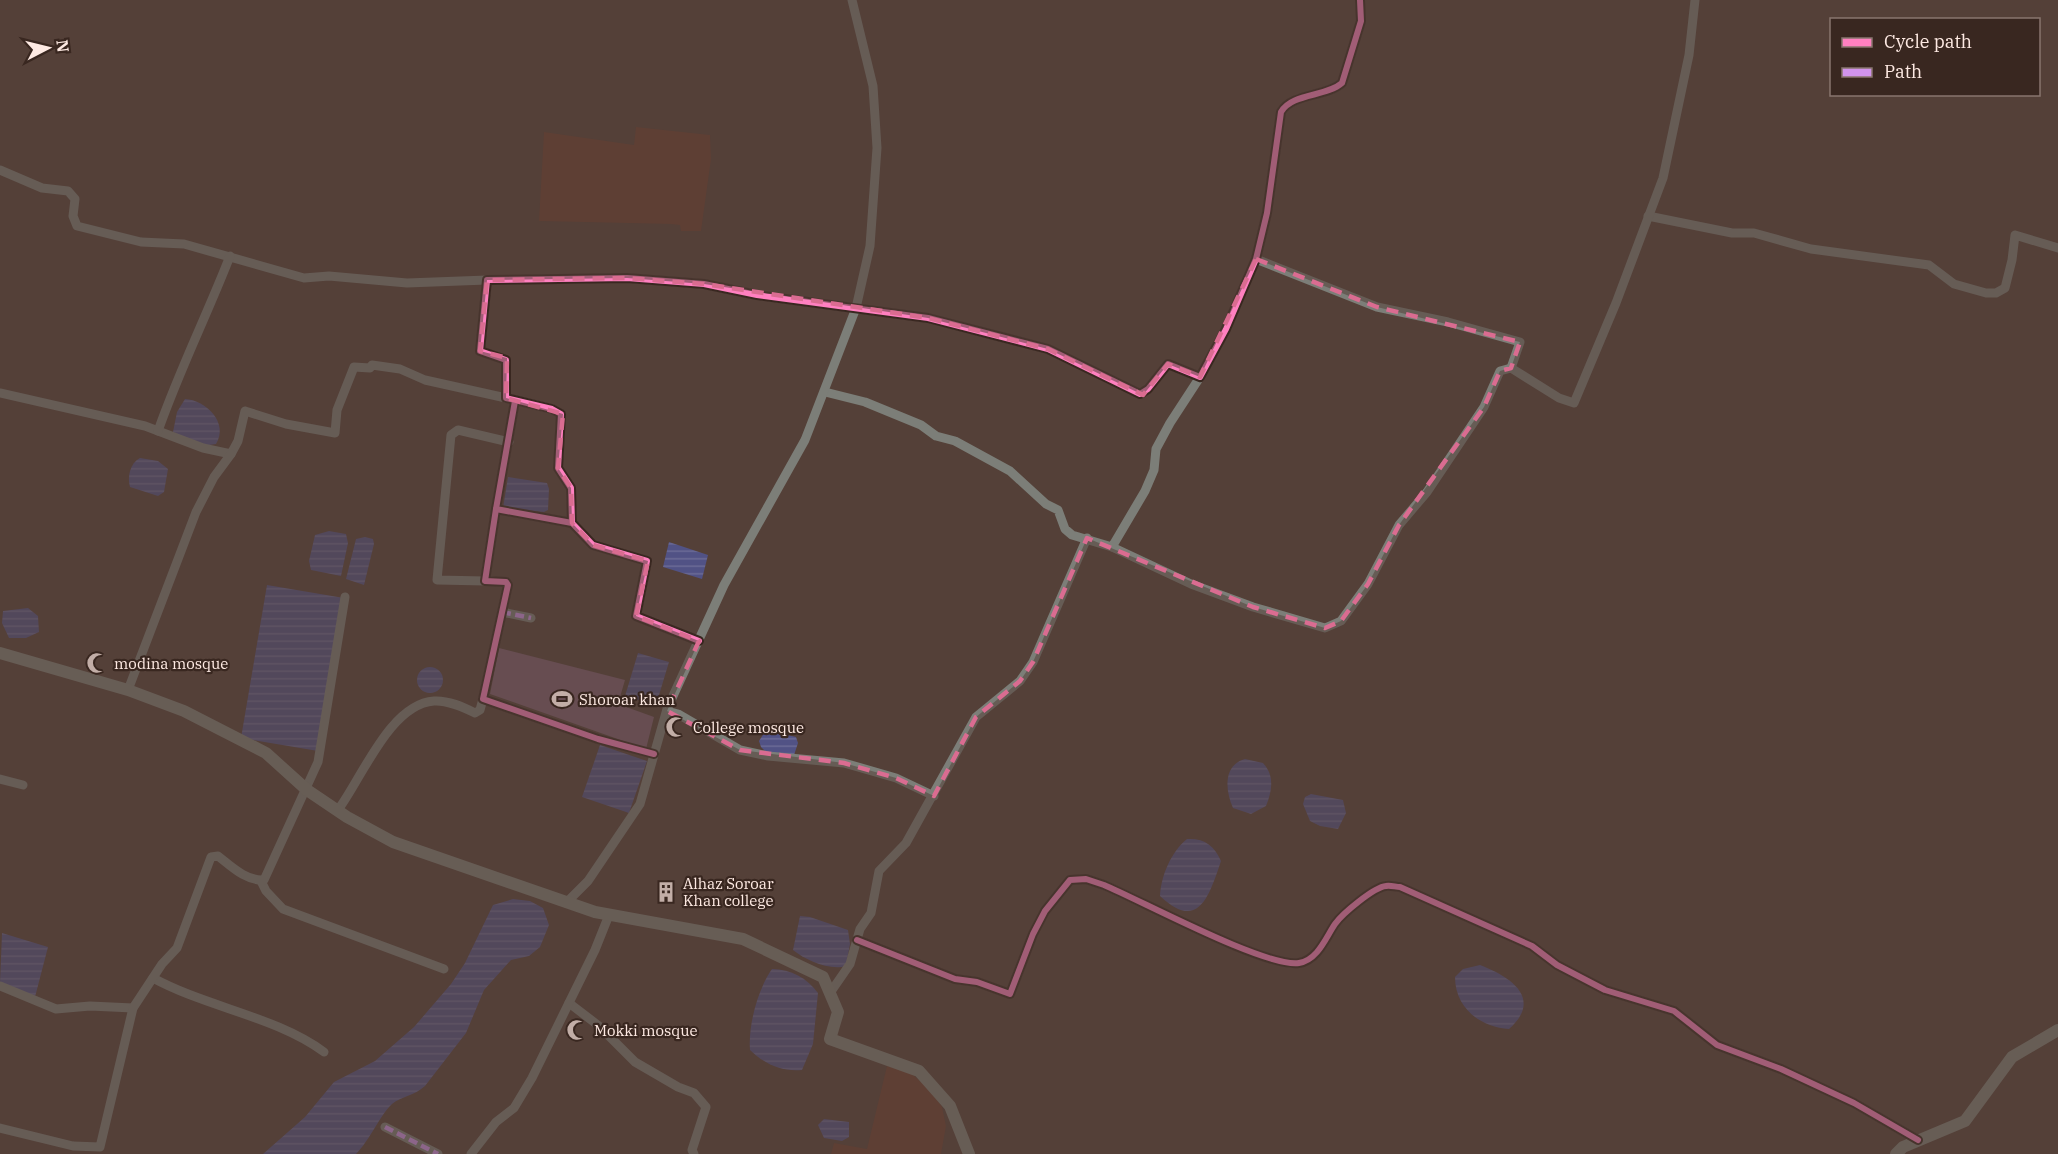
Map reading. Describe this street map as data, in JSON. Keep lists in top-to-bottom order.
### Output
{
  "places": {
    "mosque": ["modina mosque", "College mosque", "Mokki mosque"],
    "sports": ["Shoroar khan"],
    "building": ["Alhaz Soroar Khan college"]
  },
  "legend": ["Cycle path", "Path"],
  "north": "right"
}
